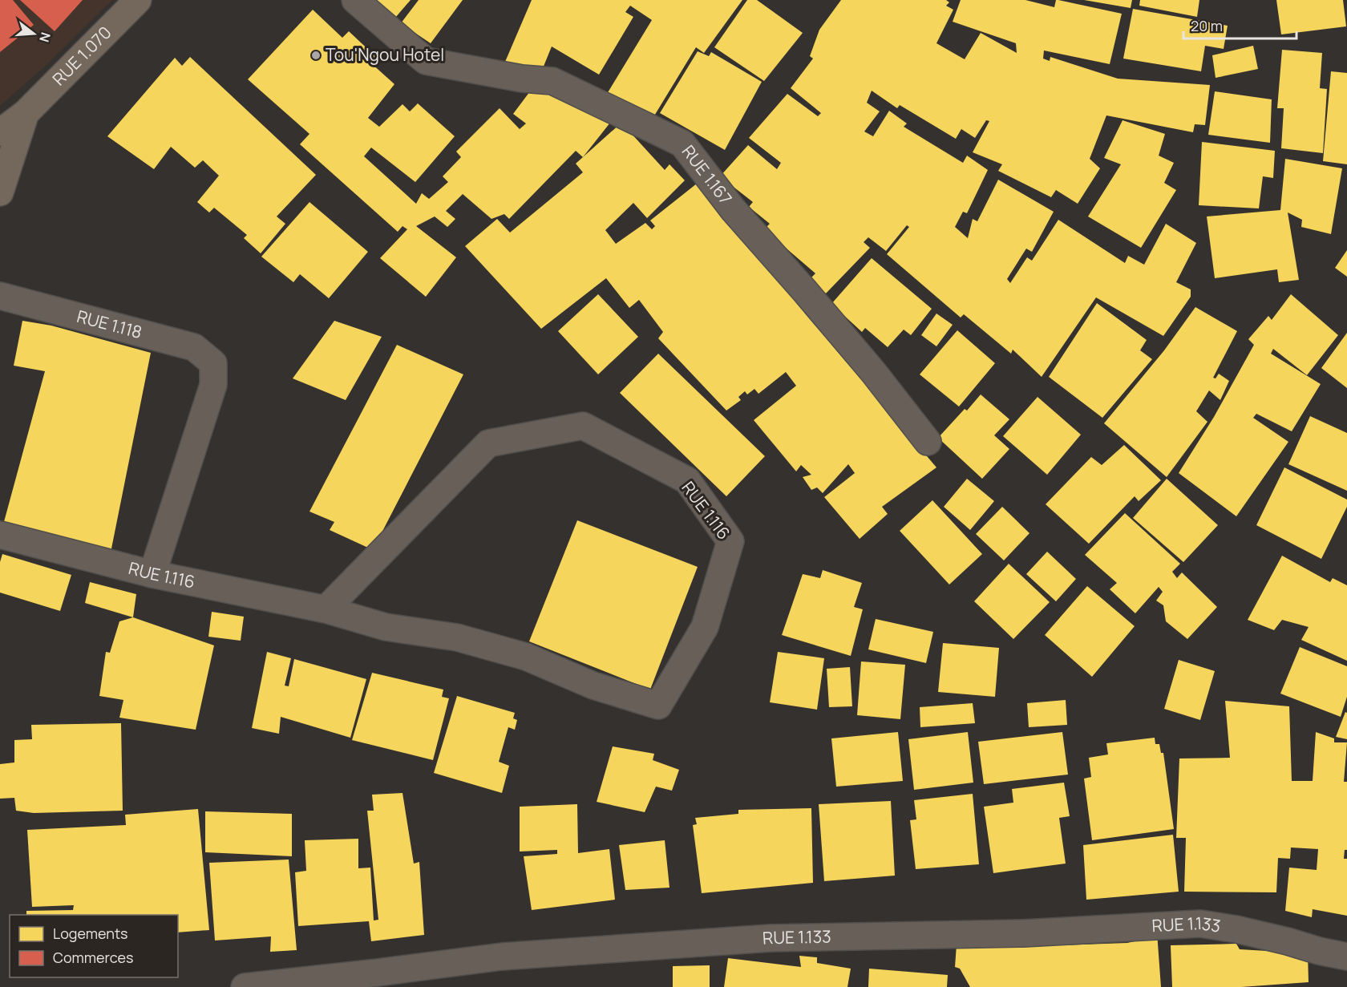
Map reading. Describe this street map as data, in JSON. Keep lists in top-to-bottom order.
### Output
{
  "streets": {
    "main road": ["RUE 1.070"],
    "street": [
      "RUE 1.167",
      "RUE 1.118",
      "RUE 1.116",
      "RUE 1.133"
    ]
  },
  "crossings": [
    ["RUE 1.118", "RUE 1.116"]
  ],
  "places": ["Tou'Ngou Hotel"],
  "legend": ["Logements", "Commerces"],
  "scale_bar": "20 m",
  "north": "right"
}
